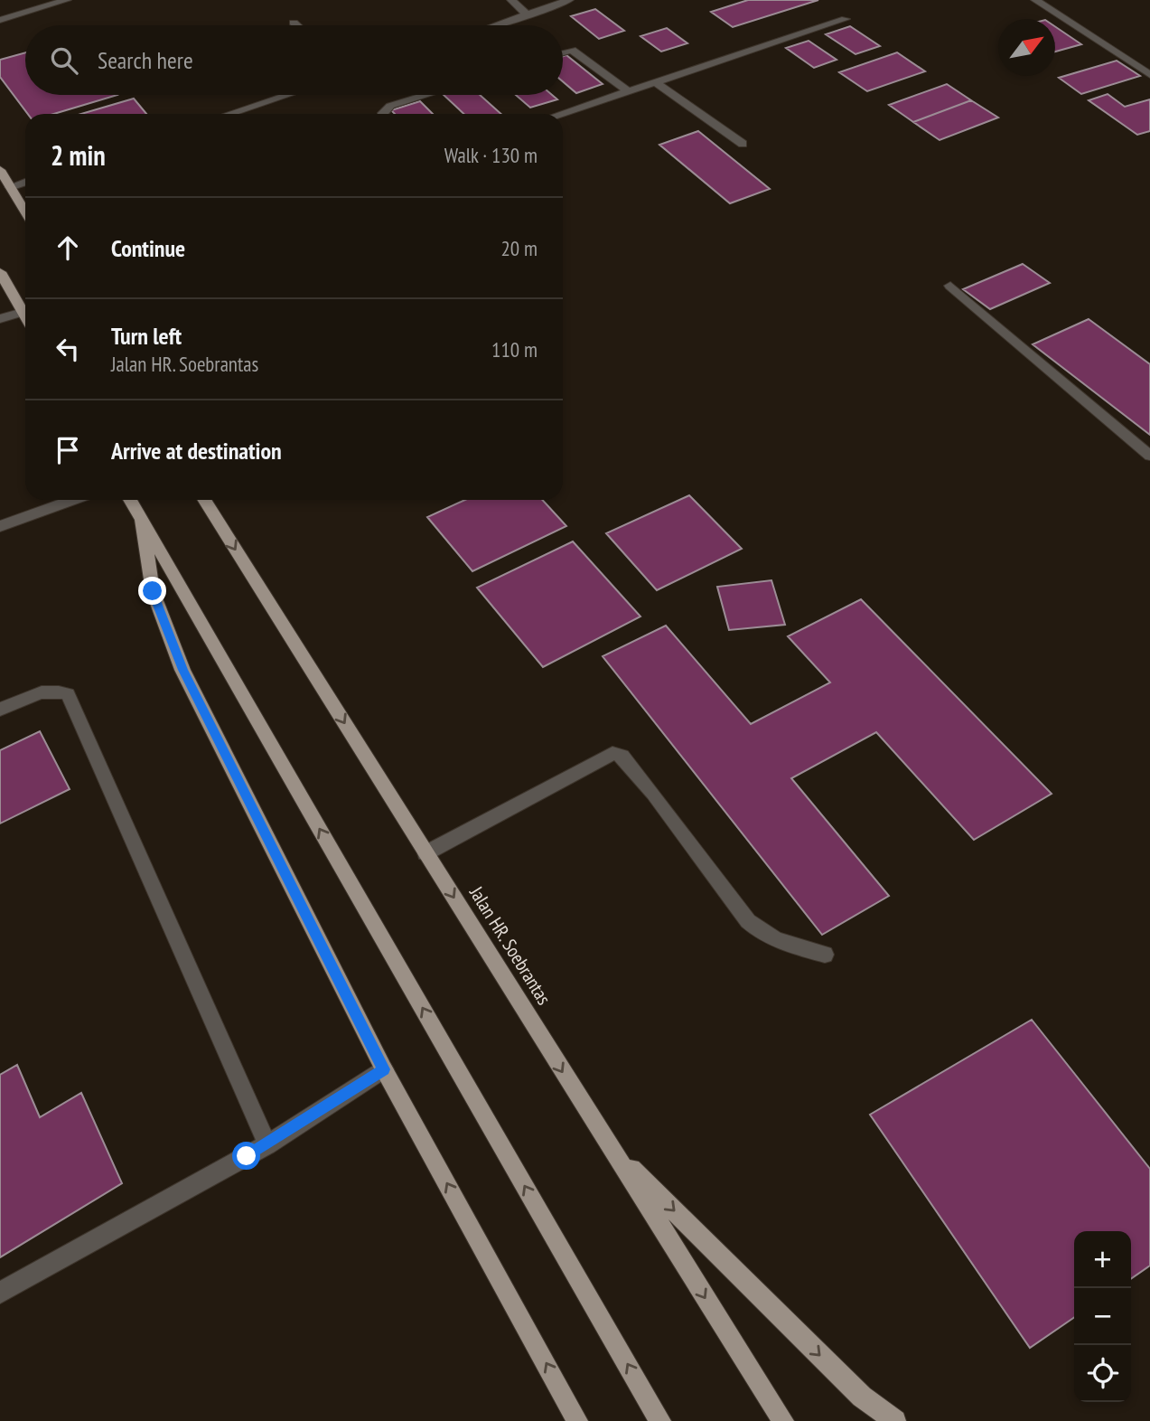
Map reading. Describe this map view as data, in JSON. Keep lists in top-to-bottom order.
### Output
{
  "streets": {
    "main road": ["Jalan HR. Soebrantas"]
  },
  "north": "top right",
  "page": {
    "search": "Search here",
    "heading": ["2 min", "Walk · 130 m"],
    "list": [
      ["Continue", "20 m"],
      ["Turn left", "Jalan HR. Soebrantas", "110 m"],
      "Arrive at destination"
    ],
    "map_buttons": ["+", "−"]
  }
}
